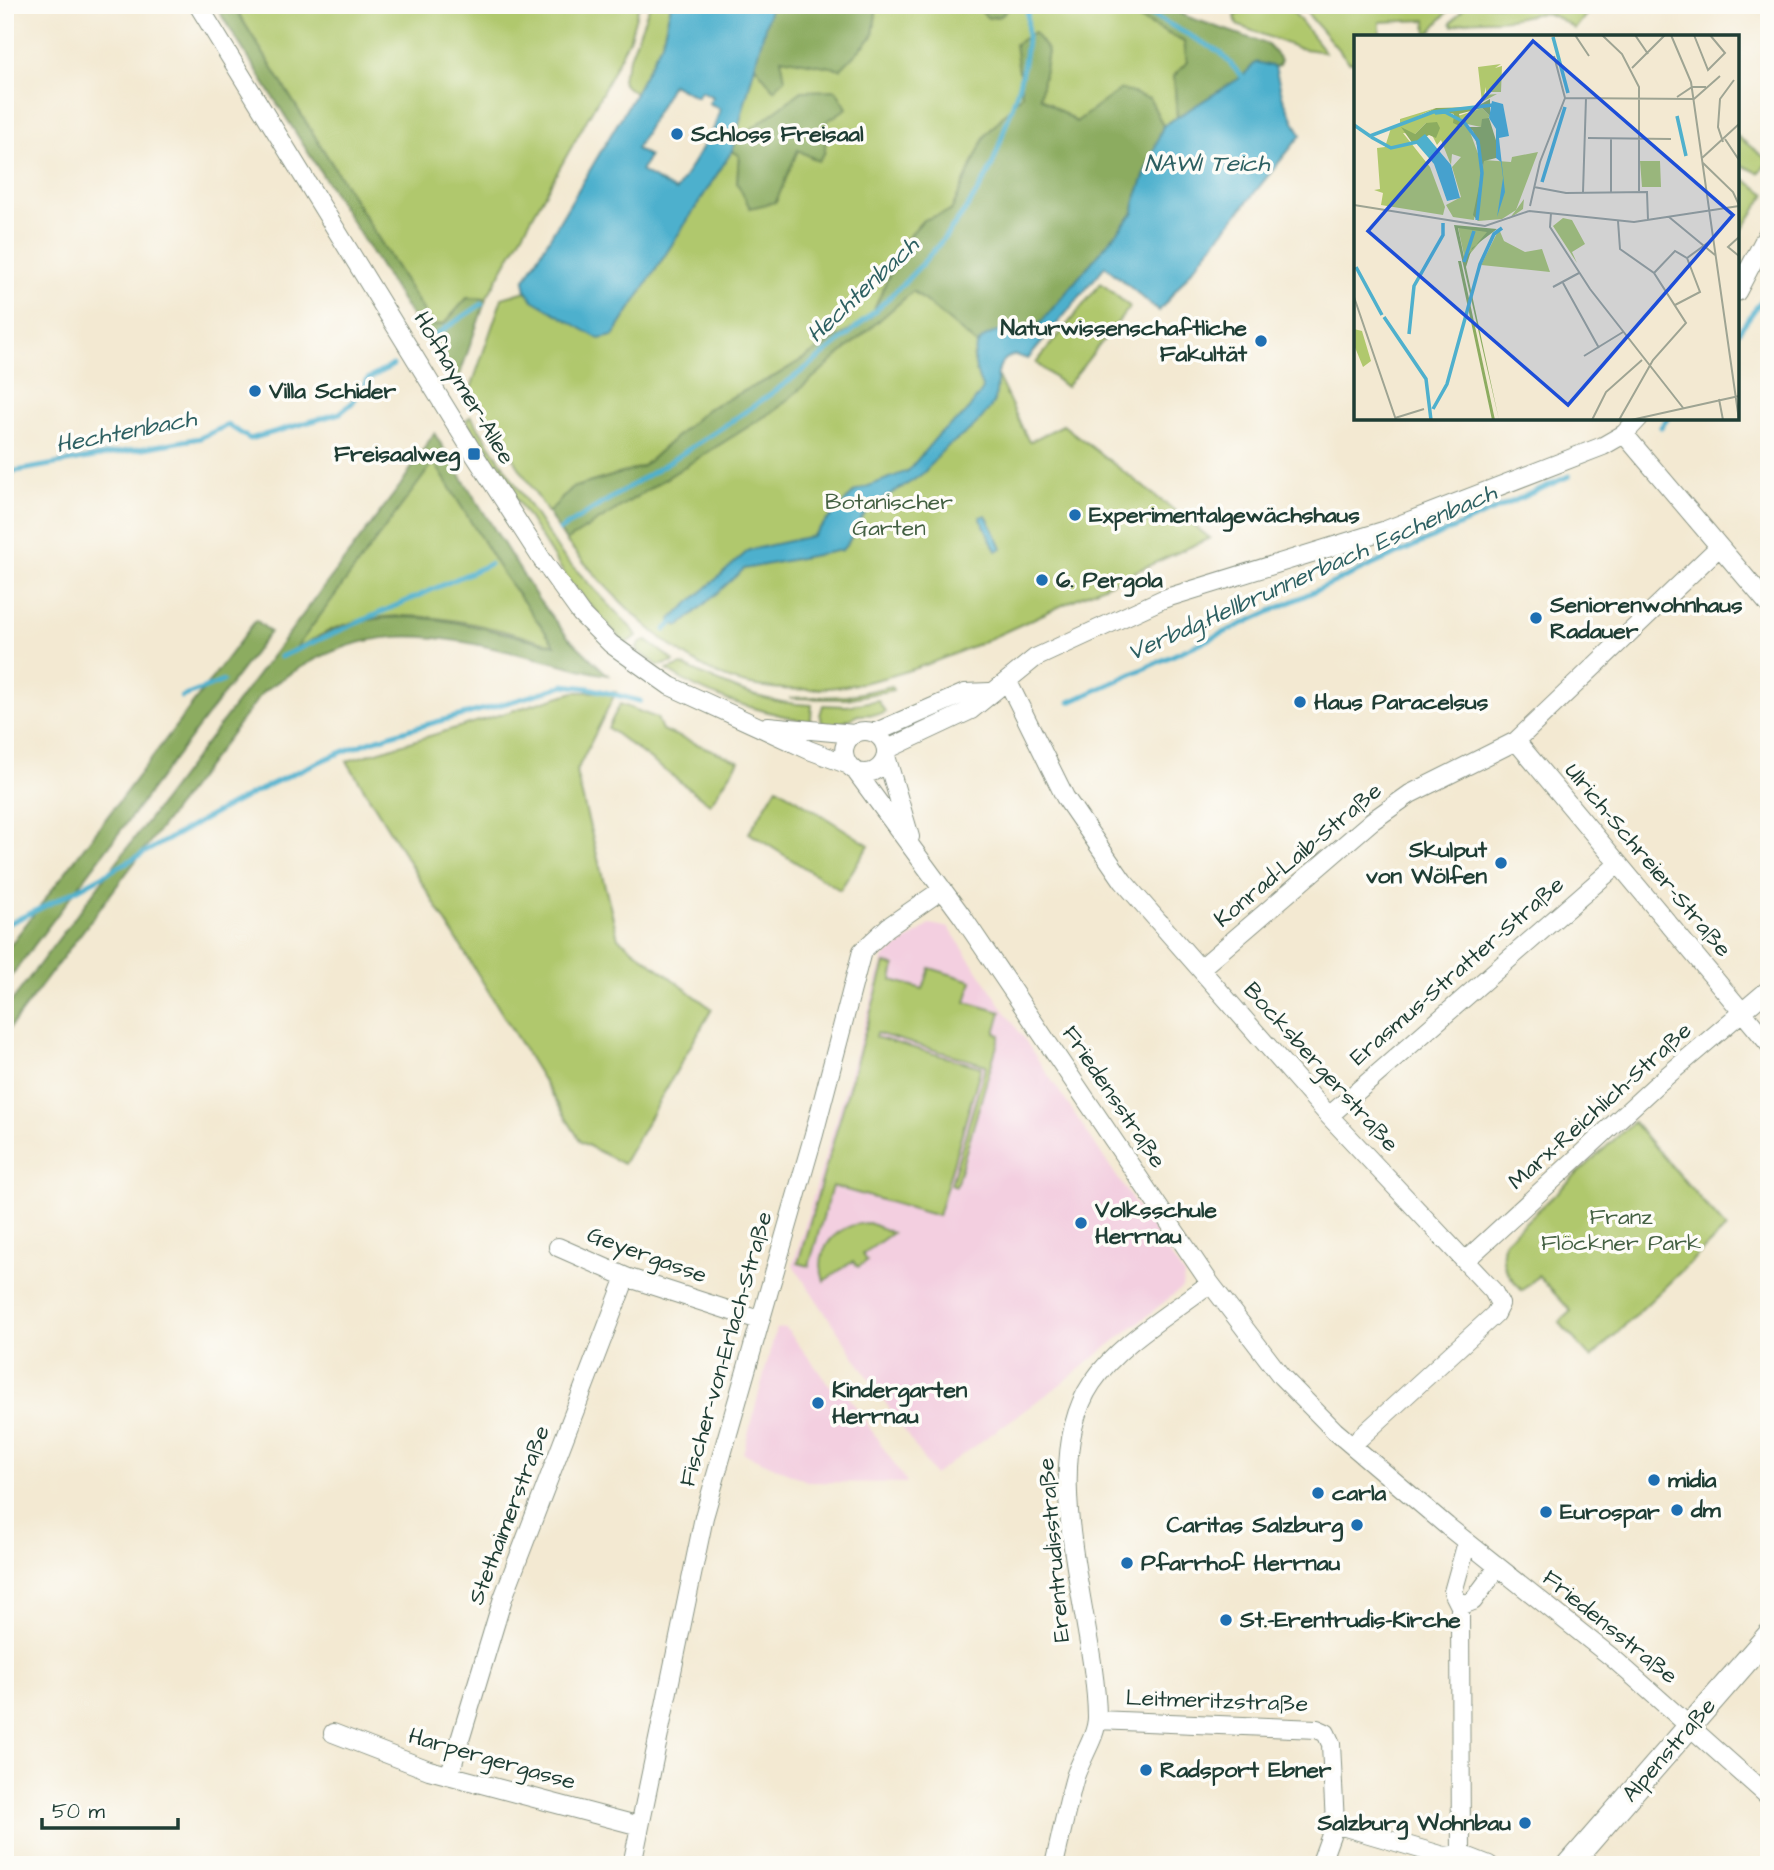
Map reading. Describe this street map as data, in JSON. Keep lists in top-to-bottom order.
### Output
{
  "streets": {
    "main road": ["Alpenstraße"],
    "street": [
      "Hofhaymer-Allee",
      "Konrad-Laib-Straße",
      "Ulrich-Schreier-Straße",
      "Erasmus-Stratter-Straße",
      "Bocksbergerstraße",
      "Friedensstraße",
      "Marx-Reichlich-Straße",
      "Geyergasse",
      "Fischer-von-Erlach-Straße",
      "Stethaimerstraße",
      "Erentrudisstraße",
      "Leitmeritzstraße",
      "Harpergergasse"
    ]
  },
  "crossings": [
    ["Hofhaymer-Allee", "Friedensstraße"],
    ["Konrad-Laib-Straße", "Ulrich-Schreier-Straße"],
    ["Konrad-Laib-Straße", "Bocksbergerstraße"],
    ["Ulrich-Schreier-Straße", "Erasmus-Stratter-Straße"],
    ["Ulrich-Schreier-Straße", "Marx-Reichlich-Straße"],
    ["Erasmus-Stratter-Straße", "Bocksbergerstraße"],
    ["Bocksbergerstraße", "Friedensstraße"],
    ["Bocksbergerstraße", "Marx-Reichlich-Straße"],
    ["Friedensstraße", "Fischer-von-Erlach-Straße"],
    ["Friedensstraße", "Erentrudisstraße"],
    ["Friedensstraße", "Alpenstraße"],
    ["Geyergasse", "Fischer-von-Erlach-Straße"],
    ["Geyergasse", "Stethaimerstraße"],
    ["Fischer-von-Erlach-Straße", "Harpergergasse"],
    ["Stethaimerstraße", "Harpergergasse"],
    ["Erentrudisstraße", "Leitmeritzstraße"]
  ],
  "water": ["NAWI Teich", "Hechtenbach", "Verbdg.Hellbrunnerbach Eschenbach"],
  "parks": ["Botanischer Garten", "Franz Flöckner Park"],
  "places": {
    "other": [
      "Schloss Freisaal",
      "Naturwissenschaftliche Fakultät",
      "Villa Schider",
      "Experimentalgewächshaus",
      "6. Pergola",
      "Seniorenwohnhaus Radauer",
      "Haus Paracelsus",
      "Skulput von Wölfen",
      "Volksschule Herrnau",
      "Kindergarten Herrnau",
      "midia",
      "carla",
      "dm",
      "Eurospar",
      "Caritas Salzburg",
      "Pfarrhof Herrnau",
      "St.-Erentrudis-Kirche",
      "Radsport Ebner",
      "Salzburg Wohnbau"
    ],
    "transit": ["Freisaalweg"]
  },
  "scale_bar": "50 m"
}
